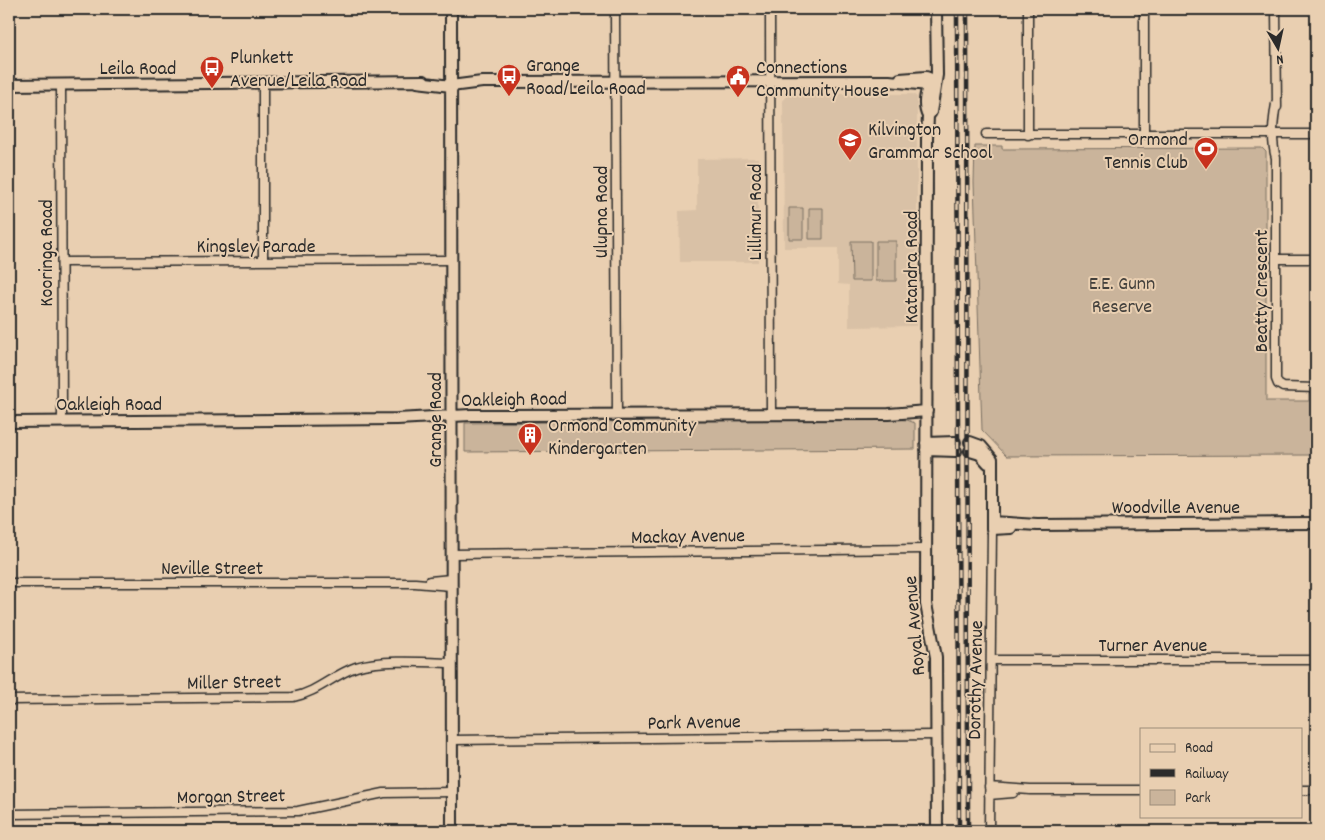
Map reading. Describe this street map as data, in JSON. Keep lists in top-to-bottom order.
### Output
{
  "streets": {
    "street": [
      "Leila Road",
      "Ulupna Road",
      "Lillimur Road",
      "Kingsley Parade",
      "Kooringa Road",
      "Katandra Road",
      "Beatty Crescent",
      "Oakleigh Road",
      "Grange Road",
      "Woodville Avenue",
      "Mackay Avenue",
      "Neville Street",
      "Royal Avenue",
      "Turner Avenue",
      "Dorothy Avenue",
      "Miller Street",
      "Park Avenue",
      "Morgan Street"
    ]
  },
  "crossings": [
    ["Leila Road", "Ulupna Road"],
    ["Leila Road", "Lillimur Road"],
    ["Leila Road", "Kooringa Road"],
    ["Leila Road", "Katandra Road"],
    ["Leila Road", "Grange Road"],
    ["Ulupna Road", "Oakleigh Road"],
    ["Lillimur Road", "Oakleigh Road"],
    ["Kingsley Parade", "Kooringa Road"],
    ["Kingsley Parade", "Grange Road"],
    ["Kooringa Road", "Oakleigh Road"],
    ["Katandra Road", "Oakleigh Road"],
    ["Katandra Road", "Royal Avenue"],
    ["Oakleigh Road", "Grange Road"],
    ["Oakleigh Road", "Royal Avenue"],
    ["Grange Road", "Mackay Avenue"],
    ["Grange Road", "Neville Street"],
    ["Grange Road", "Miller Street"],
    ["Grange Road", "Park Avenue"],
    ["Grange Road", "Morgan Street"],
    ["Woodville Avenue", "Dorothy Avenue"],
    ["Mackay Avenue", "Royal Avenue"],
    ["Royal Avenue", "Park Avenue"],
    ["Turner Avenue", "Dorothy Avenue"]
  ],
  "parks": ["E.E. Gunn Reserve"],
  "places": {
    "bus stop": ["Plunkett Avenue/Leila Road", "Grange Road/Leila Road"],
    "public building": ["Connections Community House"],
    "school or university": ["Kilvington Grammar School"],
    "sports": ["Ormond Tennis Club"],
    "building": ["Ormond Community Kindergarten"]
  },
  "legend": ["Road", "Railway", "Park"],
  "north": "bottom"
}
